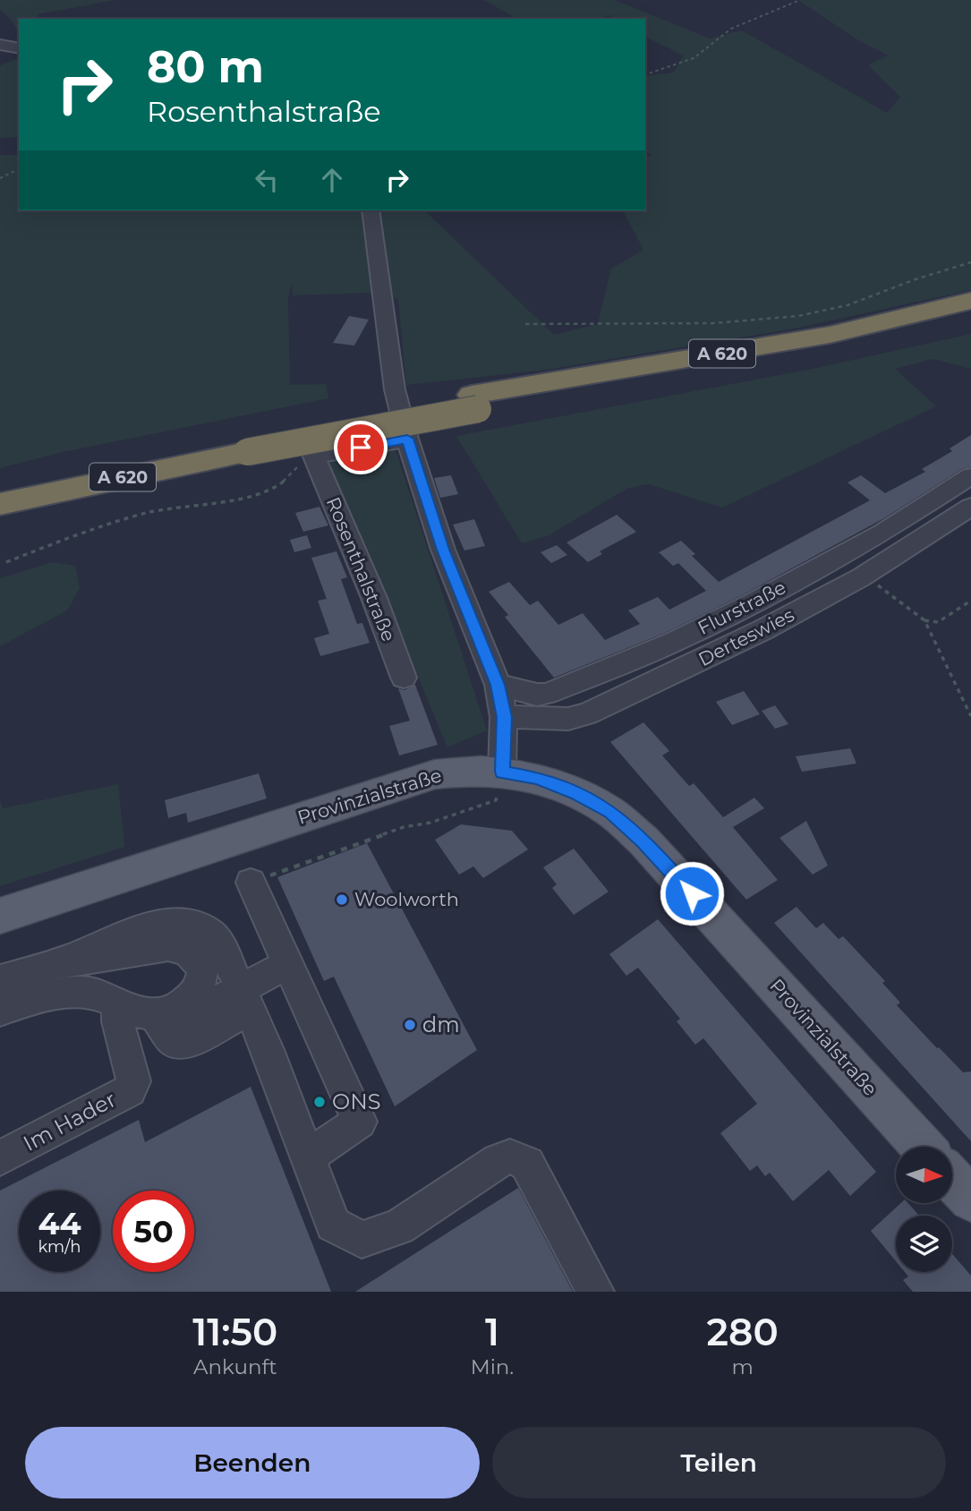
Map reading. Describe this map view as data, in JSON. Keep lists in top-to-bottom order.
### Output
{
  "streets": {
    "highway": ["A 620"],
    "main road": ["Provinzialstraße"],
    "street": [
      "Rosenthalstraße",
      "Flurstraße",
      "Derteswies",
      "Im Hader"
    ]
  },
  "places": ["Woolworth", "dm", "ONS"],
  "north": "right",
  "page": {
    "turn": ["80 m", "Rosenthalstraße"],
    "speed": "44 km/h",
    "limit": "50",
    "eta": [
      "11:50",
      "Ankunft",
      "1",
      "Min.",
      "280",
      "m"
    ],
    "buttons": ["Beenden", "Teilen"]
  }
}
